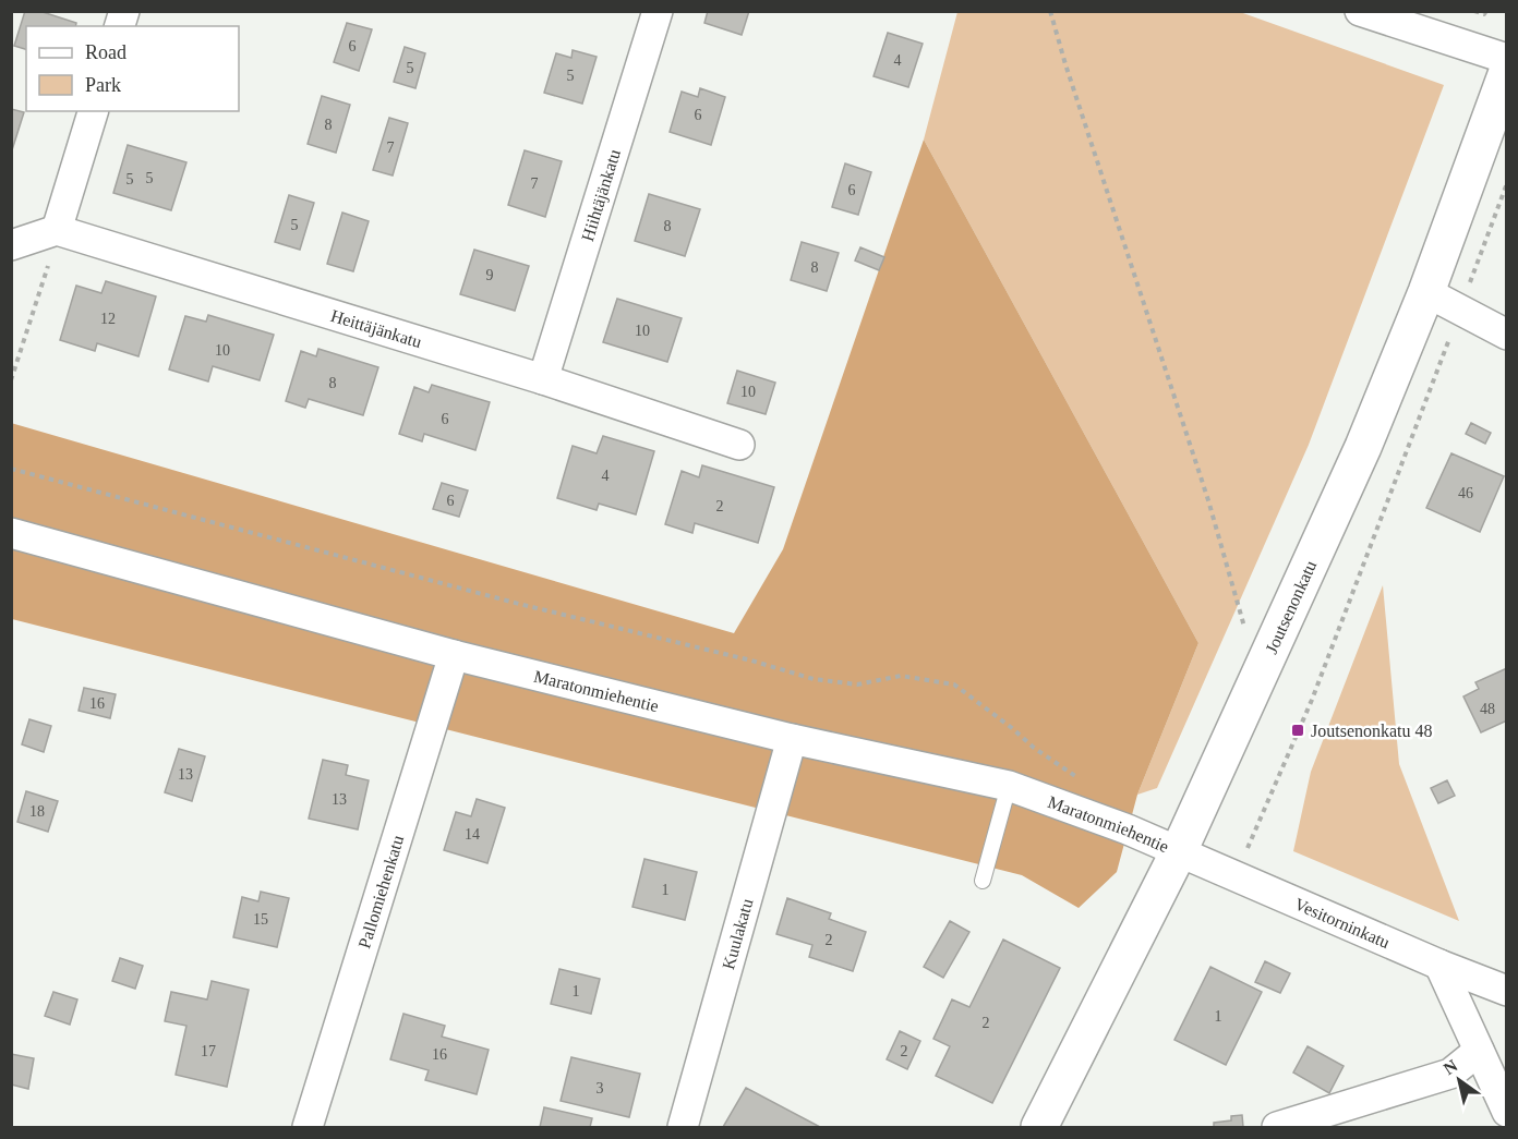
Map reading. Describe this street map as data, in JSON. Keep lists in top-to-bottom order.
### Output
{
  "streets": {
    "main road": ["Joutsenonkatu"],
    "street": [
      "Hiihtäjänkatu",
      "Heittäjänkatu",
      "Maratonmiehentie",
      "Pallomiehenkatu",
      "Vesitorninkatu",
      "Kuulakatu"
    ]
  },
  "crossings": [
    ["Hiihtäjänkatu", "Heittäjänkatu"],
    ["Joutsenonkatu", "Maratonmiehentie"],
    ["Joutsenonkatu", "Vesitorninkatu"],
    ["Maratonmiehentie", "Pallomiehenkatu"],
    ["Maratonmiehentie", "Vesitorninkatu"],
    ["Maratonmiehentie", "Kuulakatu"]
  ],
  "places": {
    "transit": ["Joutsenonkatu 48"]
  },
  "house_numbers": [
    "6",
    "4",
    "5",
    "5",
    "6",
    "8",
    "7",
    "5",
    "5",
    "7",
    "6",
    "5",
    "8",
    "8",
    "9",
    "12",
    "10",
    "10",
    "8",
    "10",
    "6",
    "4",
    "46",
    "6",
    "2",
    "16",
    "48",
    "13",
    "13",
    "18",
    "14",
    "1",
    "15",
    "2",
    "1",
    "1",
    "2",
    "17",
    "2",
    "16",
    "3"
  ],
  "legend": ["Road", "Park"],
  "north": "top left"
}
